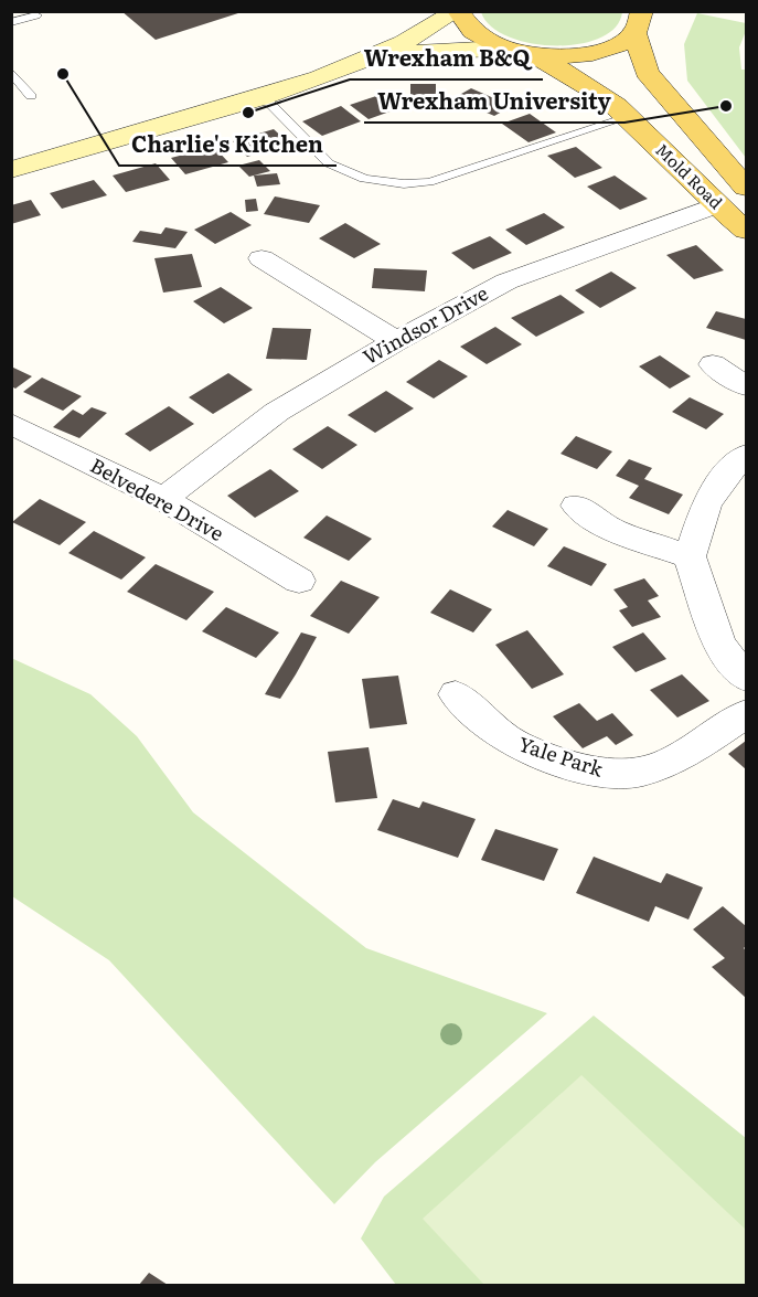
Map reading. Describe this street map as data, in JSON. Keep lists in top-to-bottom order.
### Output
{
  "streets": {
    "main road": ["Mold Road"],
    "street": ["Windsor Drive", "Belvedere Drive", "Yale Park"]
  },
  "crossings": [
    ["Mold Road", "Windsor Drive"],
    ["Windsor Drive", "Belvedere Drive"]
  ],
  "places": ["Charlie's Kitchen", "Wrexham University", "Wrexham B&Q"]
}
